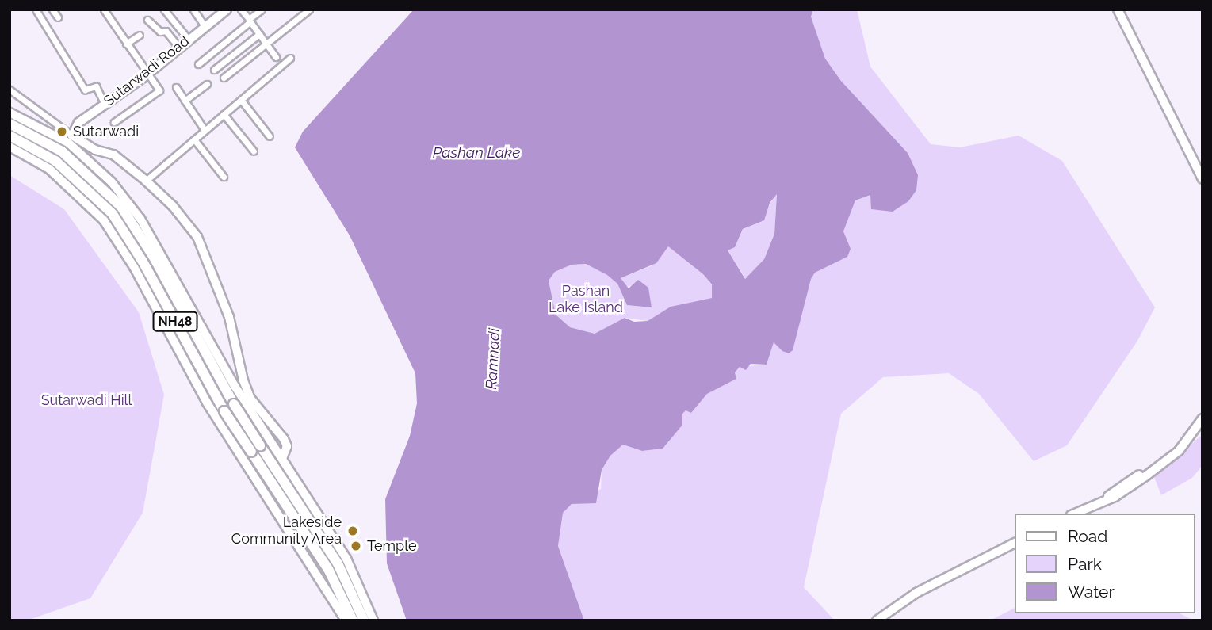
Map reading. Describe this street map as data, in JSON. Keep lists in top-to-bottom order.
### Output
{
  "streets": {
    "highway": ["NH48"],
    "street": ["Sutarwadi Road"]
  },
  "water": ["Pashan Lake", "Ramnadi"],
  "parks": ["Pashan Lake Island", "Sutarwadi Hill"],
  "places": ["Sutarwadi", "Lakeside Community Area", "Temple"],
  "legend": ["Road", "Park", "Water"]
}
